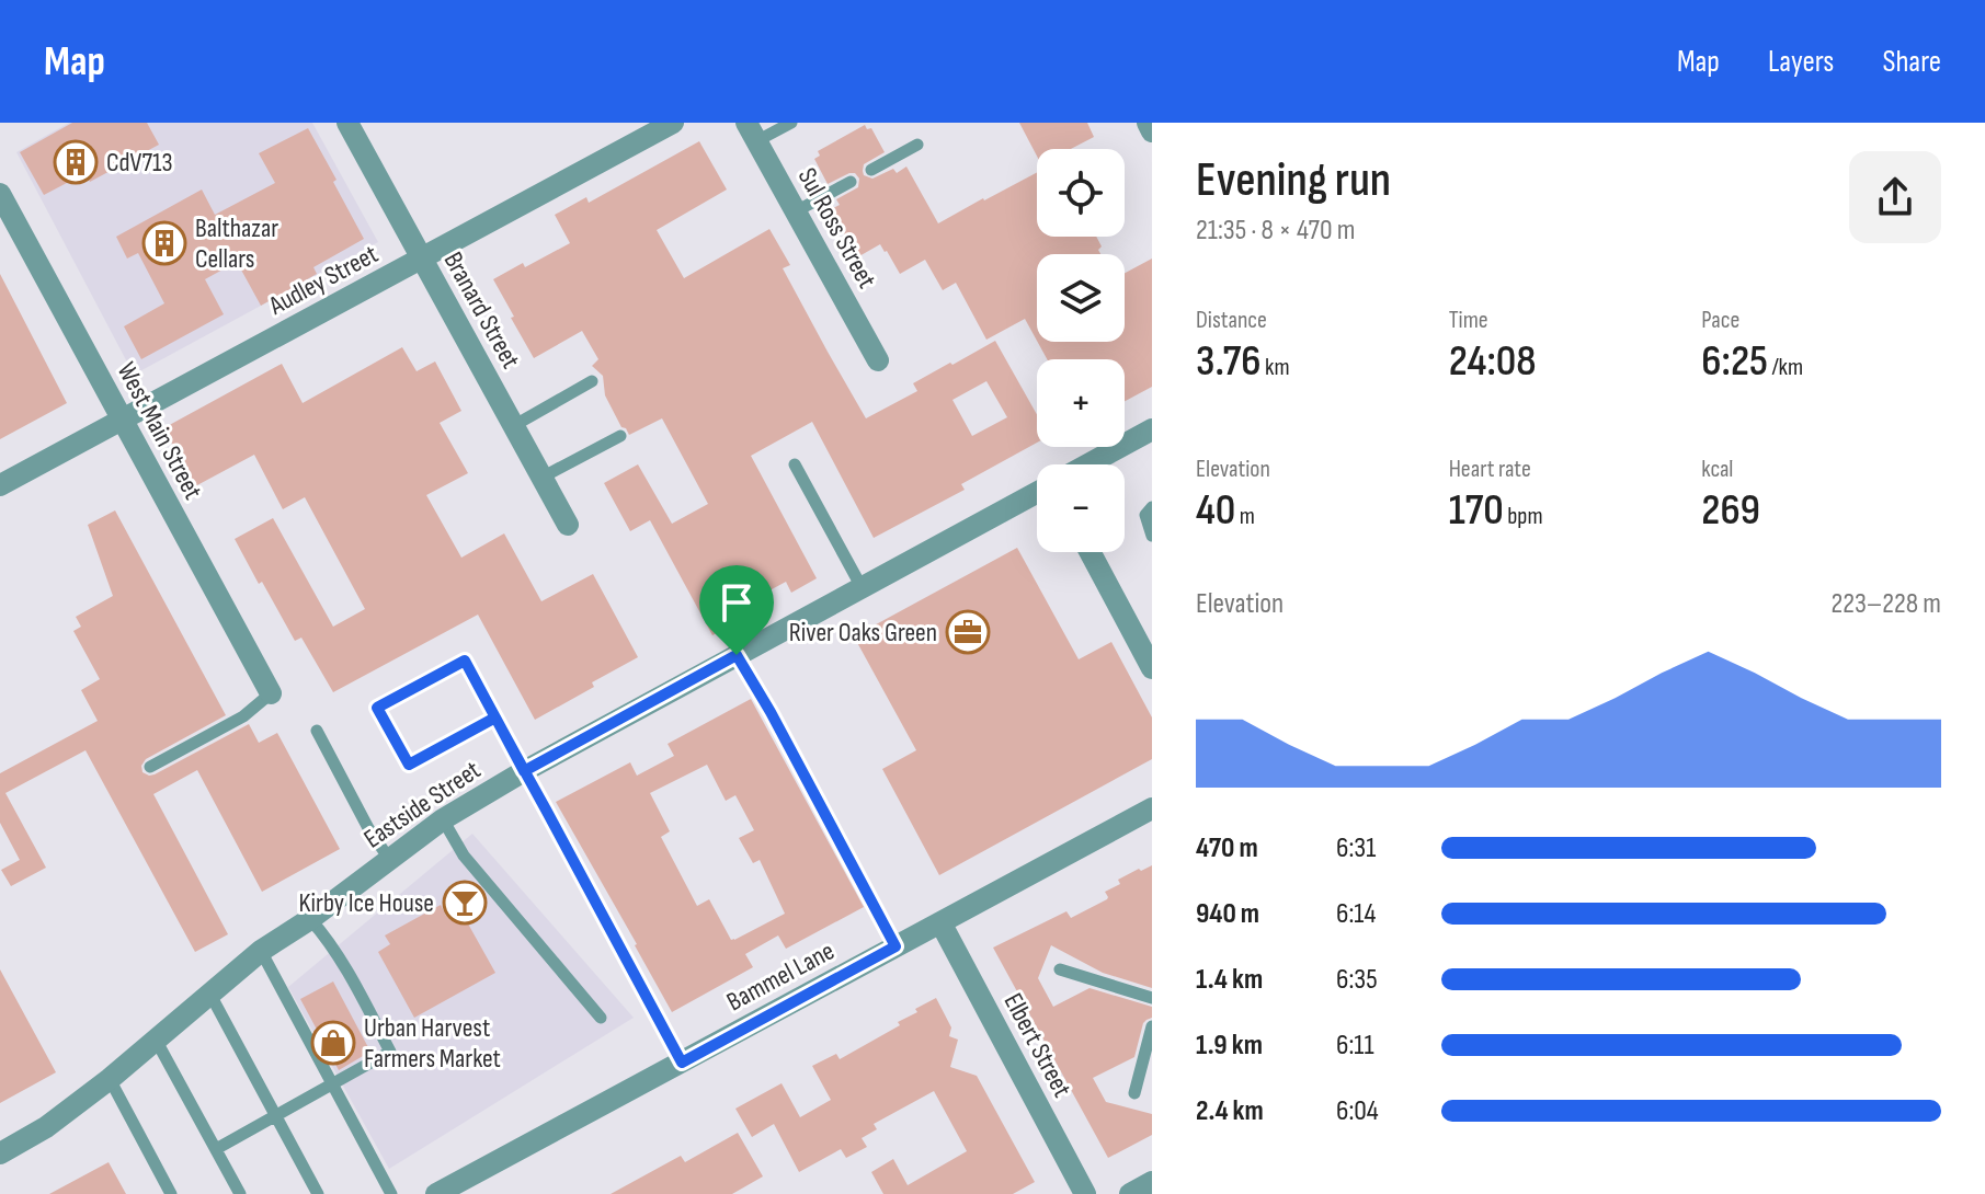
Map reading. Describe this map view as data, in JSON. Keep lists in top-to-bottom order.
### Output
{
  "streets": {
    "street": [
      "Sul Ross Street",
      "Audley Street",
      "Branard Street",
      "West Main Street",
      "Eastside Street",
      "Bammel Lane",
      "Elbert Street"
    ]
  },
  "crossings": [
    ["Audley Street", "Branard Street"],
    ["Audley Street", "West Main Street"],
    ["Bammel Lane", "Elbert Street"]
  ],
  "places": {
    "building": ["CdV713", "Balthazar Cellars"],
    "office": ["River Oaks Green"],
    "bar": ["Kirby Ice House"],
    "shop": ["Urban Harvest Farmers Market"]
  },
  "page": {
    "header": "Map",
    "nav": ["Map", "Layers", "Share"],
    "heading": ["Evening run", "21:35 · 8 × 470 m"],
    "map_buttons": ["+", "−"],
    "stats": [
      ["Distance", "3.76 km"],
      ["Time", "24:08"],
      ["Pace", "6:25 /km"],
      ["Elevation", "40 m"],
      ["Heart rate", "170 bpm"],
      ["kcal", "269"]
    ],
    "chart": ["Elevation", "223–228 m"],
    "list": [
      {
        "name": "470 m",
        "note": "6:31"
      },
      {
        "name": "940 m",
        "note": "6:14"
      },
      {
        "name": "1.4 km",
        "note": "6:35"
      },
      {
        "name": "1.9 km",
        "note": "6:11"
      },
      {
        "name": "2.4 km",
        "note": "6:04"
      }
    ]
  }
}
